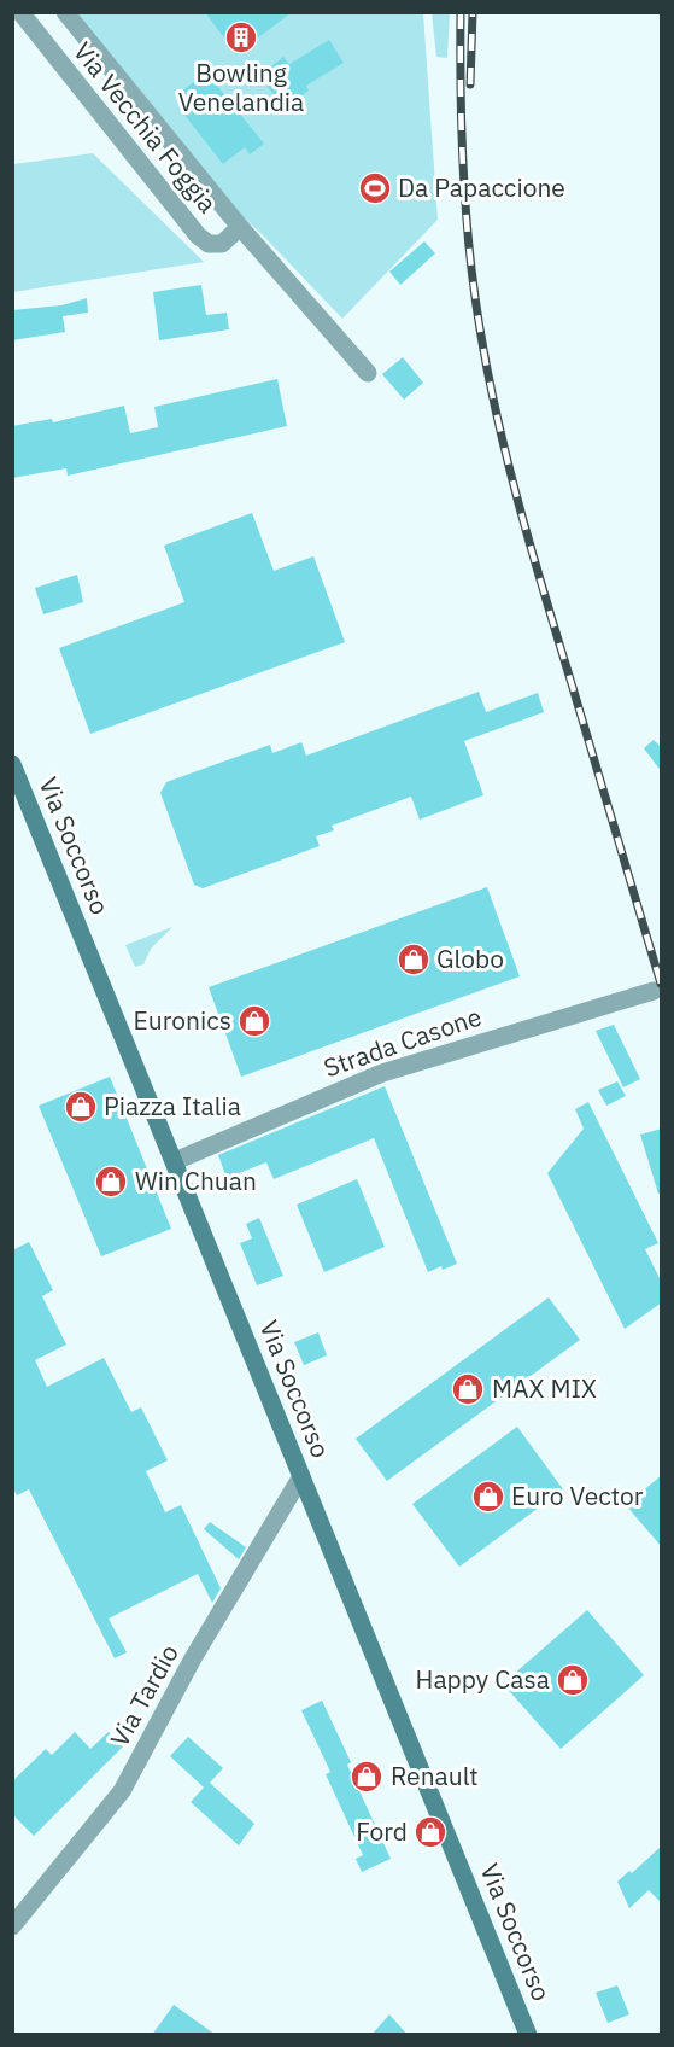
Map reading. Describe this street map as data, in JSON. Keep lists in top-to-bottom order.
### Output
{
  "streets": {
    "main road": ["Via Soccorso"],
    "street": ["Via Vecchia Foggia", "Strada Casone", "Via Tardio"]
  },
  "crossings": [
    ["Via Soccorso", "Strada Casone"],
    ["Via Soccorso", "Via Tardio"]
  ],
  "places": {
    "building": ["Bowling Venelandia"],
    "sports": ["Da Papaccione"],
    "shop": [
      "Globo",
      "Euronics",
      "Piazza Italia",
      "Win Chuan",
      "MAX MIX",
      "Euro Vector",
      "Happy Casa",
      "Renault",
      "Ford"
    ]
  }
}
